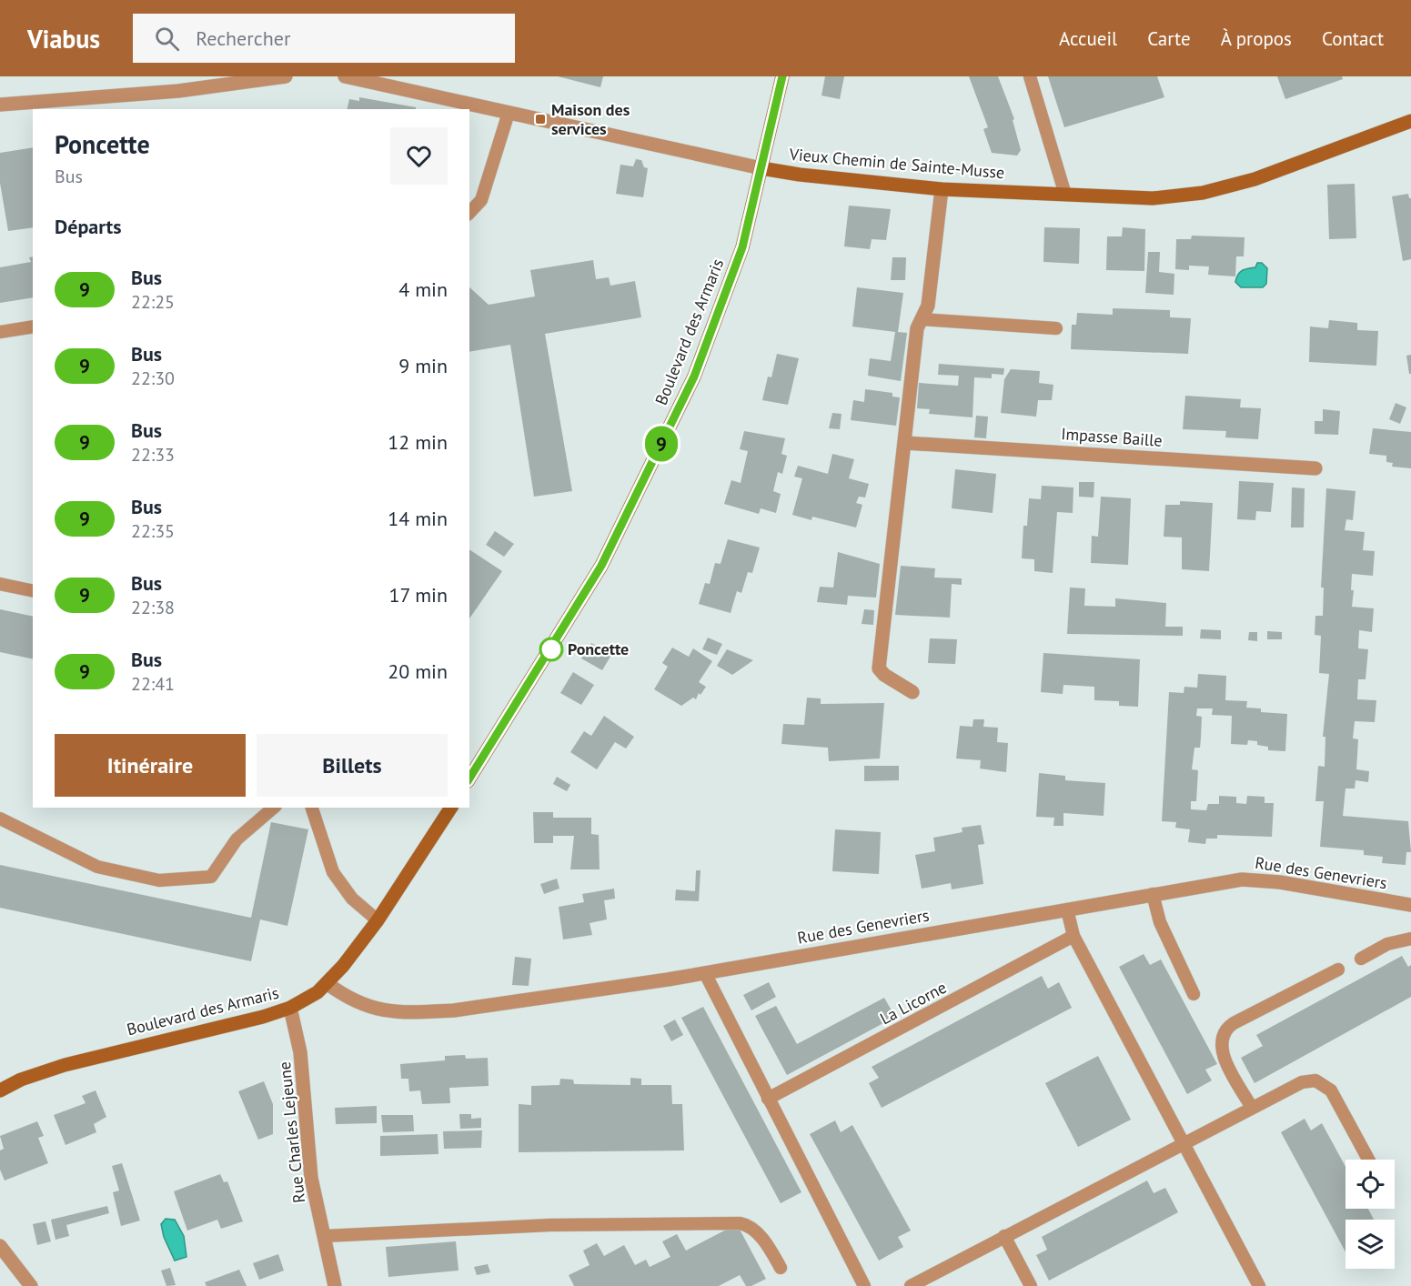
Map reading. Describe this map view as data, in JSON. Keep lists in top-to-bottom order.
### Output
{
  "streets": {
    "main road": ["Vieux Chemin de Sainte-Musse", "Boulevard des Armaris"],
    "street": ["Impasse Baille", "Rue des Genevriers", "Rue Charles Lejeune"],
    "lane": ["La Licorne"]
  },
  "crossings": [
    ["Vieux Chemin de Sainte-Musse", "Boulevard des Armaris"],
    ["Boulevard des Armaris", "Rue des Genevriers"],
    ["Boulevard des Armaris", "Rue Charles Lejeune"]
  ],
  "places": {
    "transit": ["Maison des services"],
    "other": ["Poncette"]
  },
  "lines": ["bus line 9"],
  "page": {
    "header": "Viabus",
    "search": "Rechercher",
    "nav": [
      "Accueil",
      "Carte",
      "À propos",
      "Contact"
    ],
    "on_map": "9",
    "heading": [
      ["Poncette", "Bus"],
      "Départs"
    ],
    "list": [
      {
        "mark": "9",
        "name": "Bus",
        "note": "22:25",
        "value": "4 min"
      },
      {
        "mark": "9",
        "name": "Bus",
        "note": "22:30",
        "value": "9 min"
      },
      {
        "mark": "9",
        "name": "Bus",
        "note": "22:33",
        "value": "12 min"
      },
      {
        "mark": "9",
        "name": "Bus",
        "note": "22:35",
        "value": "14 min"
      },
      {
        "mark": "9",
        "name": "Bus",
        "note": "22:38",
        "value": "17 min"
      },
      {
        "mark": "9",
        "name": "Bus",
        "note": "22:41",
        "value": "20 min"
      }
    ],
    "buttons": ["Itinéraire", "Billets"]
  }
}
